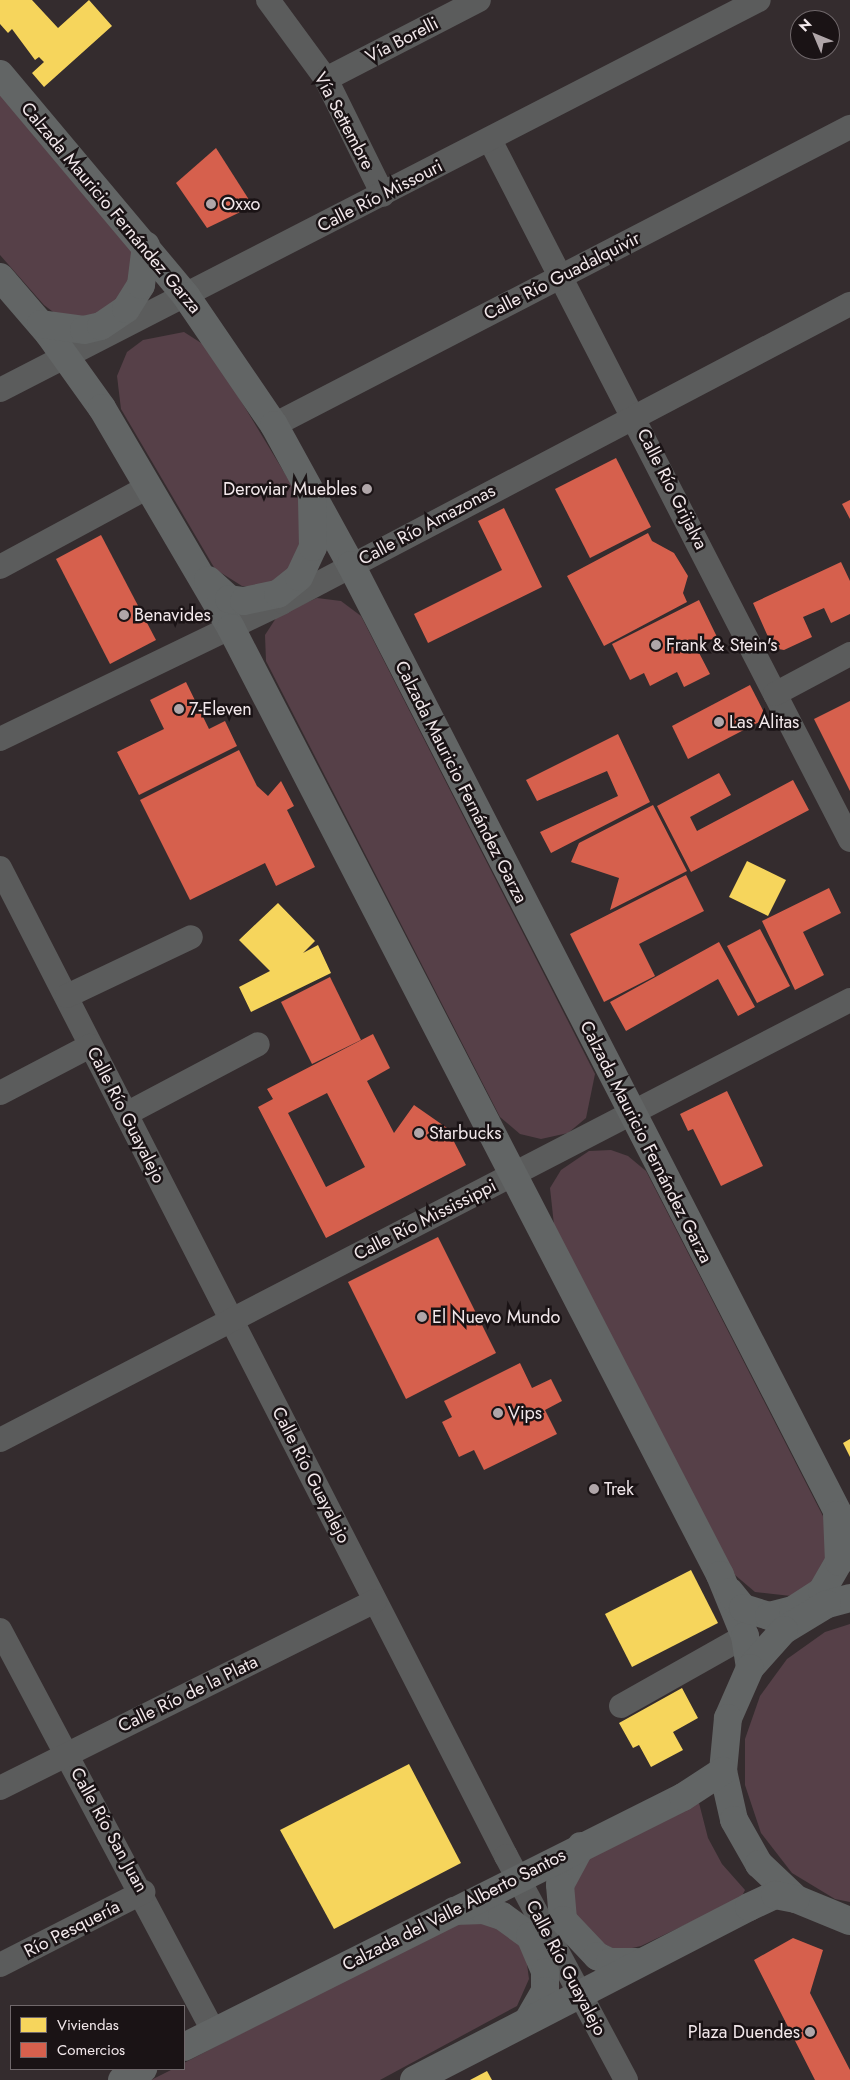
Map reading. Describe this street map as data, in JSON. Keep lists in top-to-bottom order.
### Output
{
  "streets": {
    "main road": ["Calzada Mauricio Fernández Garza", "Calzada del Valle Alberto Santos"],
    "street": [
      "Vía Borelli",
      "Vía Settembre",
      "Calle Río Missouri",
      "Calle Río Guadalquivir",
      "Calle Río Grijalva",
      "Calle Río Amazonas",
      "Calle Río Guayalejo",
      "Calle Río Mississippi",
      "Calle Río de la Plata",
      "Calle Río San Juan",
      "Río Pesquería"
    ]
  },
  "crossings": [
    ["Vía Borelli", "Vía Settembre"],
    ["Vía Settembre", "Calle Río Missouri"],
    ["Calle Río Missouri", "Calzada Mauricio Fernández Garza"],
    ["Calle Río Missouri", "Calle Río Grijalva"],
    ["Calzada Mauricio Fernández Garza", "Calle Río Guadalquivir"],
    ["Calzada Mauricio Fernández Garza", "Calle Río Amazonas"],
    ["Calzada Mauricio Fernández Garza", "Calle Río Mississippi"],
    ["Calle Río Guadalquivir", "Calle Río Grijalva"],
    ["Calle Río Grijalva", "Calle Río Amazonas"],
    ["Calle Río Guayalejo", "Calle Río Mississippi"],
    ["Calle Río Guayalejo", "Calle Río de la Plata"],
    ["Calle Río Guayalejo", "Calzada del Valle Alberto Santos"],
    ["Calle Río de la Plata", "Calle Río San Juan"],
    ["Calle Río San Juan", "Calzada del Valle Alberto Santos"],
    ["Calle Río San Juan", "Río Pesquería"]
  ],
  "places": [
    "Oxxo",
    "Deroviar Muebles",
    "Benavides",
    "Frank & Stein's",
    "7-Eleven",
    "Las Alitas",
    "Starbucks",
    "El Nuevo Mundo",
    "Vips",
    "Trek",
    "Plaza Duendes"
  ],
  "legend": ["Viviendas", "Comercios"],
  "north": "top left"
}
